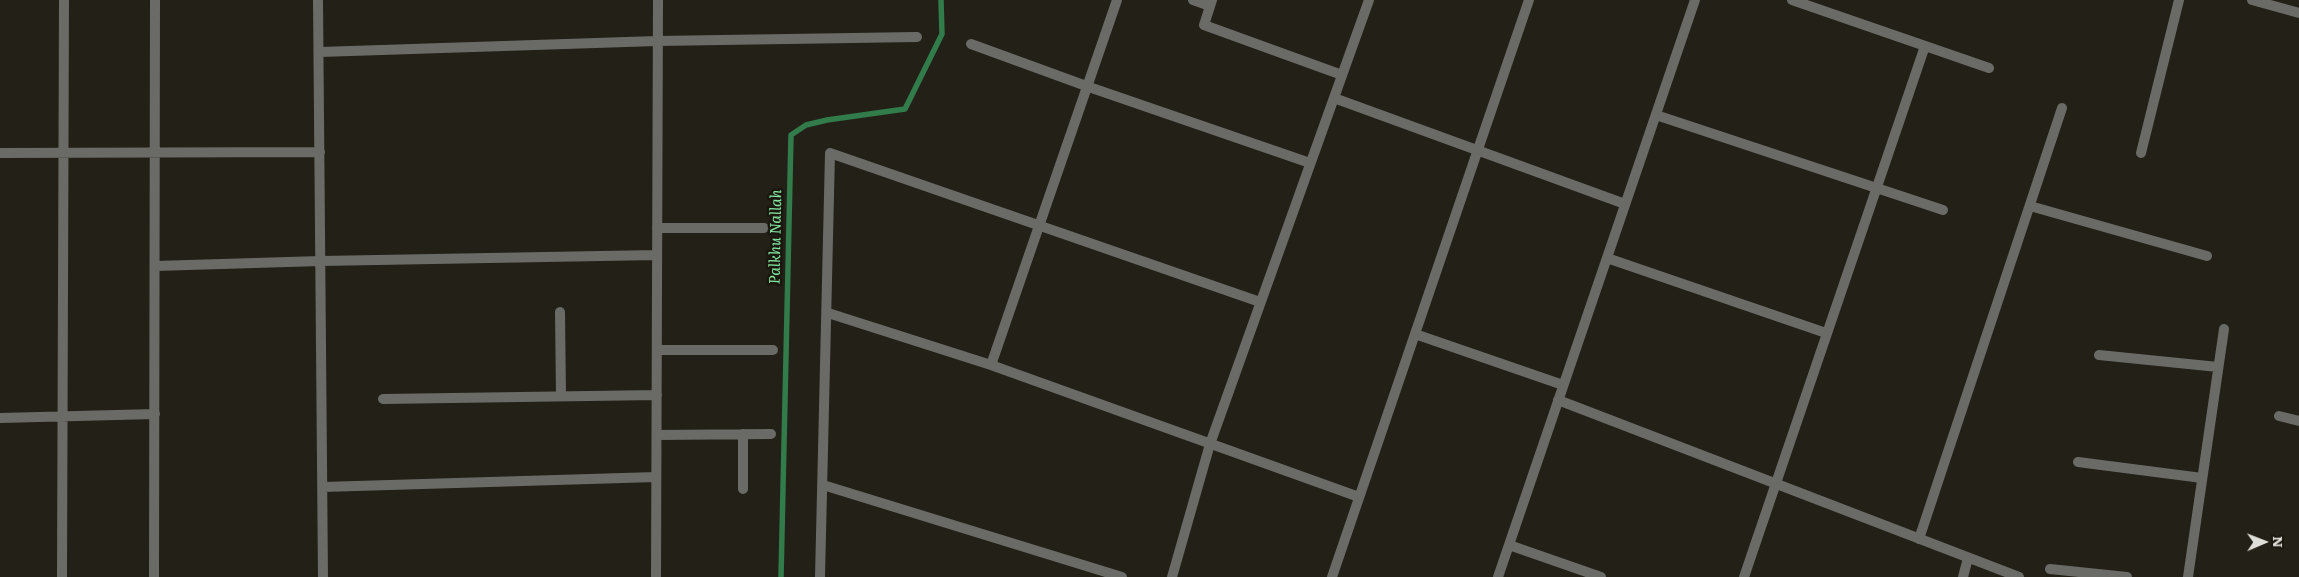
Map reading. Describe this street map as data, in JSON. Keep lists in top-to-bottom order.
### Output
{
  "water": ["Palkhu Nallah"],
  "north": "right"
}
